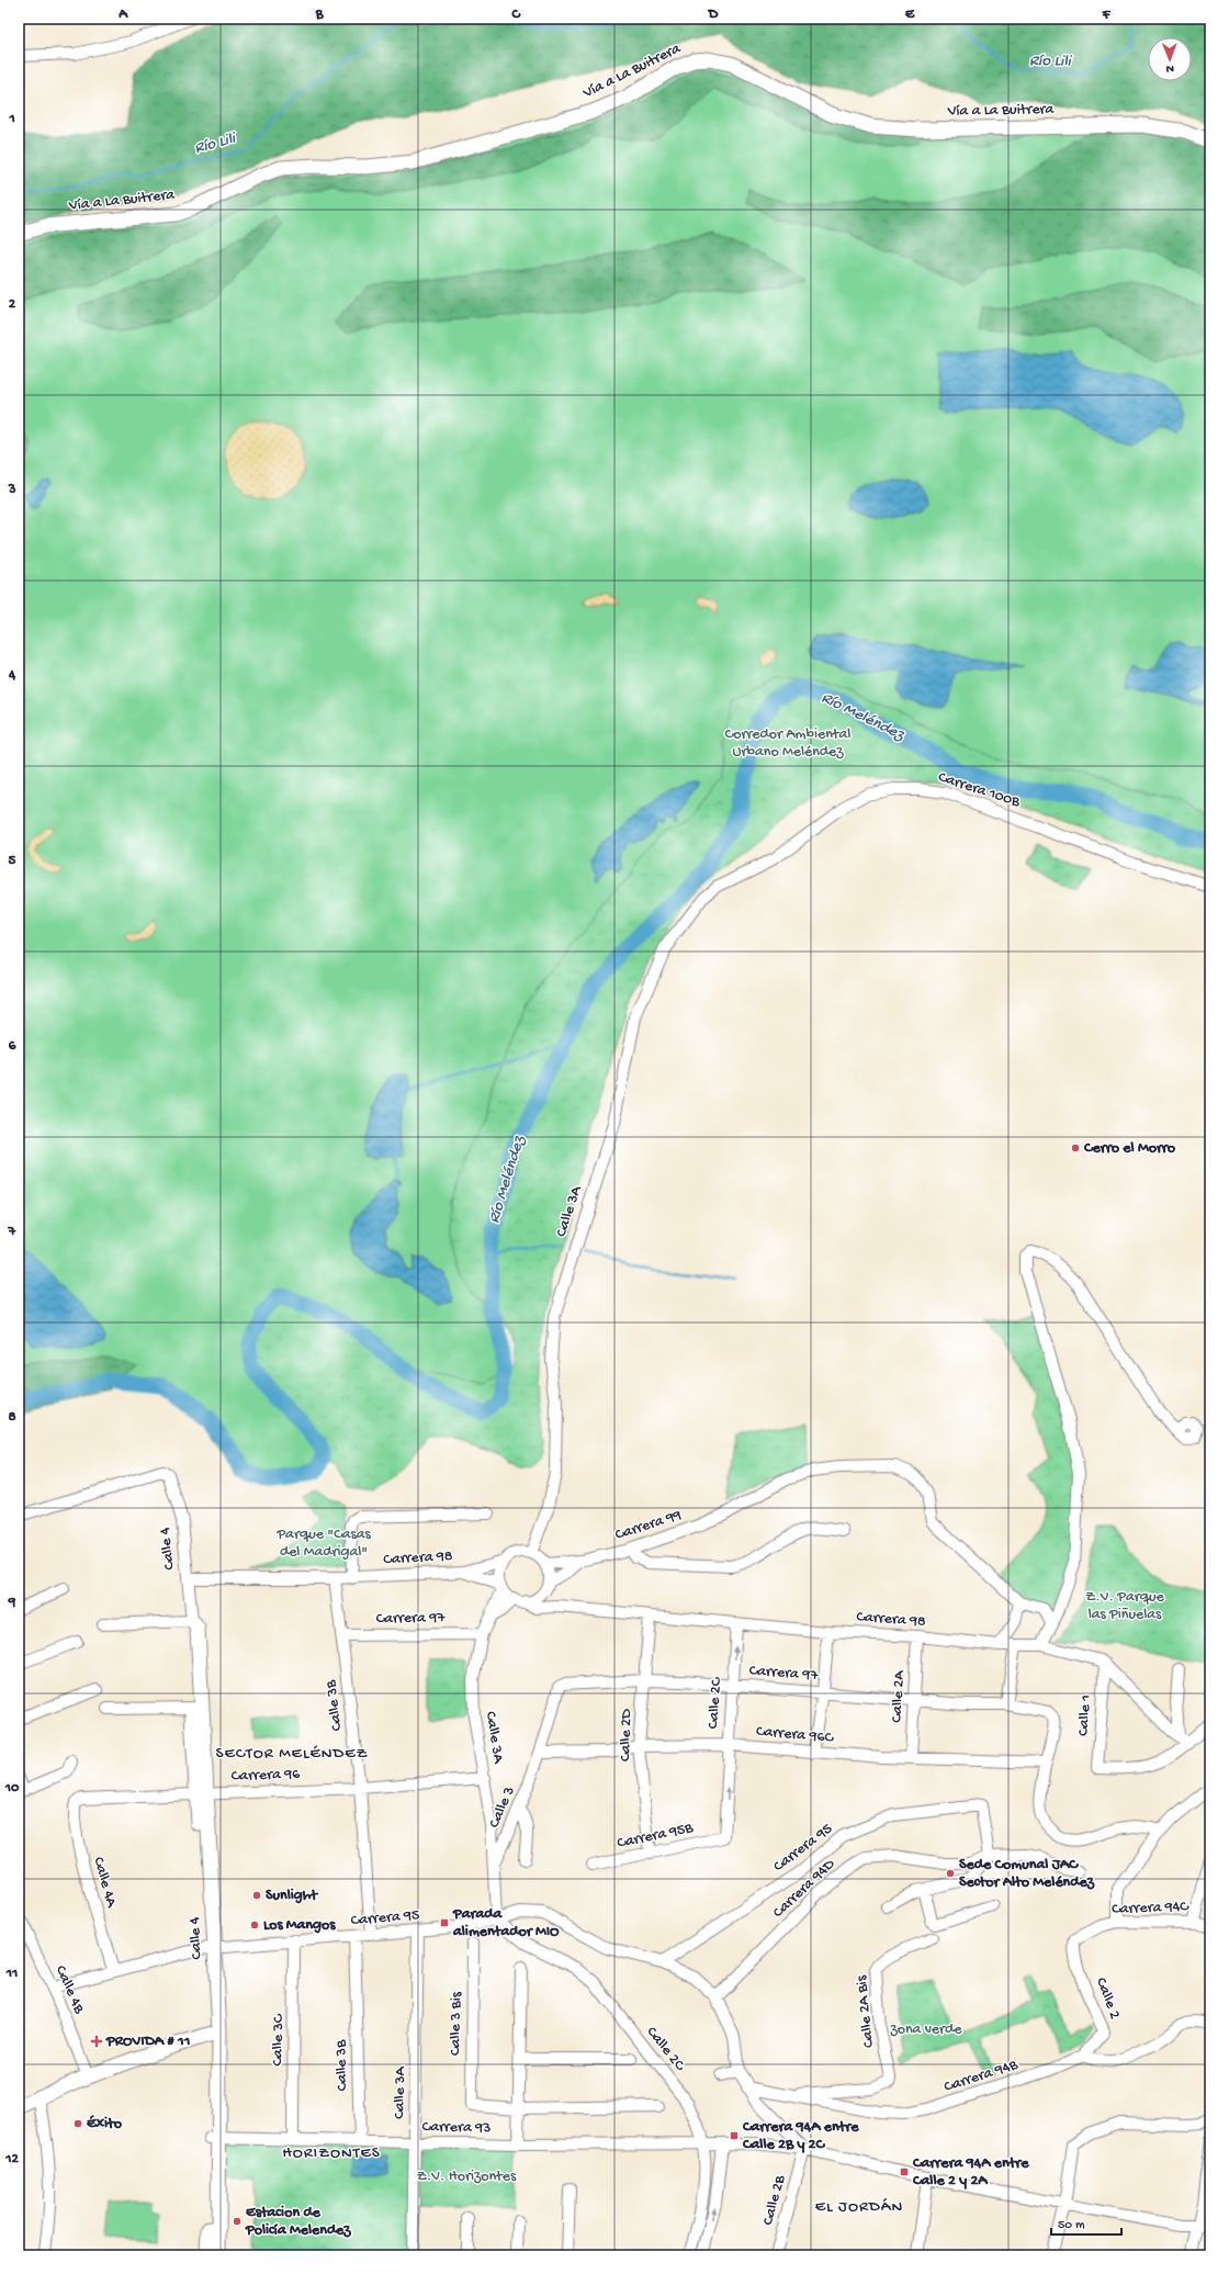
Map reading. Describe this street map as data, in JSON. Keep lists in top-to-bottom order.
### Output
{
  "streets": {
    "street": [
      "Vía a La Buitrera",
      "Carrera 100B",
      "Calle 3A",
      "Carrera 99",
      "Calle 4",
      "Carrera 98",
      "Carrera 97",
      "Calle 2A",
      "Calle 2C",
      "Calle 3B",
      "Calle 1",
      "Calle 2D",
      "Carrera 96C",
      "Carrera 96",
      "Calle 3",
      "Carrera 95B",
      "Carrera 95",
      "Calle 4A",
      "Carrera 94D",
      "Carrera 94C",
      "Calle 4B",
      "Calle 2",
      "Calle 2A Bis",
      "Calle 3 Bis",
      "Calle 3C",
      "Carrera 94B",
      "Carrera 93",
      "Calle 2B"
    ]
  },
  "crossings": [
    ["Carrera 100B", "Calle 3A"],
    ["Calle 3A", "Carrera 99"],
    ["Calle 3A", "Carrera 98"],
    ["Calle 3A", "Carrera 97"],
    ["Calle 3A", "Calle 2C"],
    ["Calle 3A", "Carrera 96"],
    ["Calle 3A", "Calle 3"],
    ["Calle 3A", "Carrera 95"],
    ["Calle 3A", "Carrera 93"],
    ["Carrera 99", "Carrera 98"],
    ["Calle 4", "Carrera 98"],
    ["Calle 4", "Carrera 96"],
    ["Calle 4", "Carrera 95"],
    ["Calle 4", "Carrera 93"],
    ["Carrera 98", "Calle 2A"],
    ["Carrera 98", "Calle 2C"],
    ["Carrera 98", "Calle 3B"],
    ["Carrera 98", "Calle 1"],
    ["Carrera 98", "Calle 2D"],
    ["Carrera 97", "Calle 2A"],
    ["Carrera 97", "Calle 2C"],
    ["Carrera 97", "Calle 3B"],
    ["Carrera 97", "Calle 2D"],
    ["Carrera 97", "Carrera 96C"],
    ["Carrera 97", "Calle 3"],
    ["Calle 2A", "Carrera 96C"],
    ["Calle 2C", "Carrera 96C"],
    ["Calle 2C", "Carrera 95B"],
    ["Calle 2C", "Carrera 95"],
    ["Calle 2C", "Carrera 93"],
    ["Calle 3B", "Carrera 96"],
    ["Calle 3B", "Carrera 95"],
    ["Calle 3B", "Carrera 93"],
    ["Calle 2D", "Carrera 96C"],
    ["Calle 2D", "Carrera 95B"],
    ["Carrera 96C", "Calle 3"],
    ["Carrera 96", "Calle 4A"],
    ["Carrera 95", "Calle 4A"],
    ["Carrera 95", "Carrera 94D"],
    ["Carrera 95", "Calle 4B"],
    ["Carrera 95", "Calle 3C"],
    ["Carrera 94C", "Calle 2"],
    ["Calle 2", "Carrera 94B"],
    ["Calle 2A Bis", "Carrera 94B"],
    ["Calle 3C", "Carrera 93"],
    ["Carrera 93", "Calle 2B"]
  ],
  "districts": ["SECTOR MELÉNDEZ", "HORIZONTES", "EL JORDÁN"],
  "water": ["Río Lili", "Río Meléndez"],
  "parks": [
    "Corredor Ambiental Urbano Meléndez",
    "Parque \"Casas del Madrigal\"",
    "Z.V. Parque las Piñuelas",
    "zona verde",
    "Z.V. Horizontes"
  ],
  "places": {
    "other": [
      "Cerro el Morro",
      "Sede Comunal JAC Sector Alto Meléndez",
      "Sunlight",
      "Los Mangos",
      "Éxito",
      "Estacion de Policía Melendez"
    ],
    "transit": ["Parada alimentador MIO", "Carrera 94A entre Calle 2B y 2C", "Carrera 94A entre Calle 2 y 2A"],
    "health": ["PROVIDA # 11"]
  },
  "scale_bar": "50 m",
  "north": "bottom",
  "grid": {
    "columns": [
      "A",
      "B",
      "C",
      "D",
      "E",
      "F"
    ],
    "rows": [
      "1",
      "2",
      "3",
      "4",
      "5",
      "6",
      "7",
      "8",
      "9",
      "10",
      "11",
      "12"
    ]
  }
}
